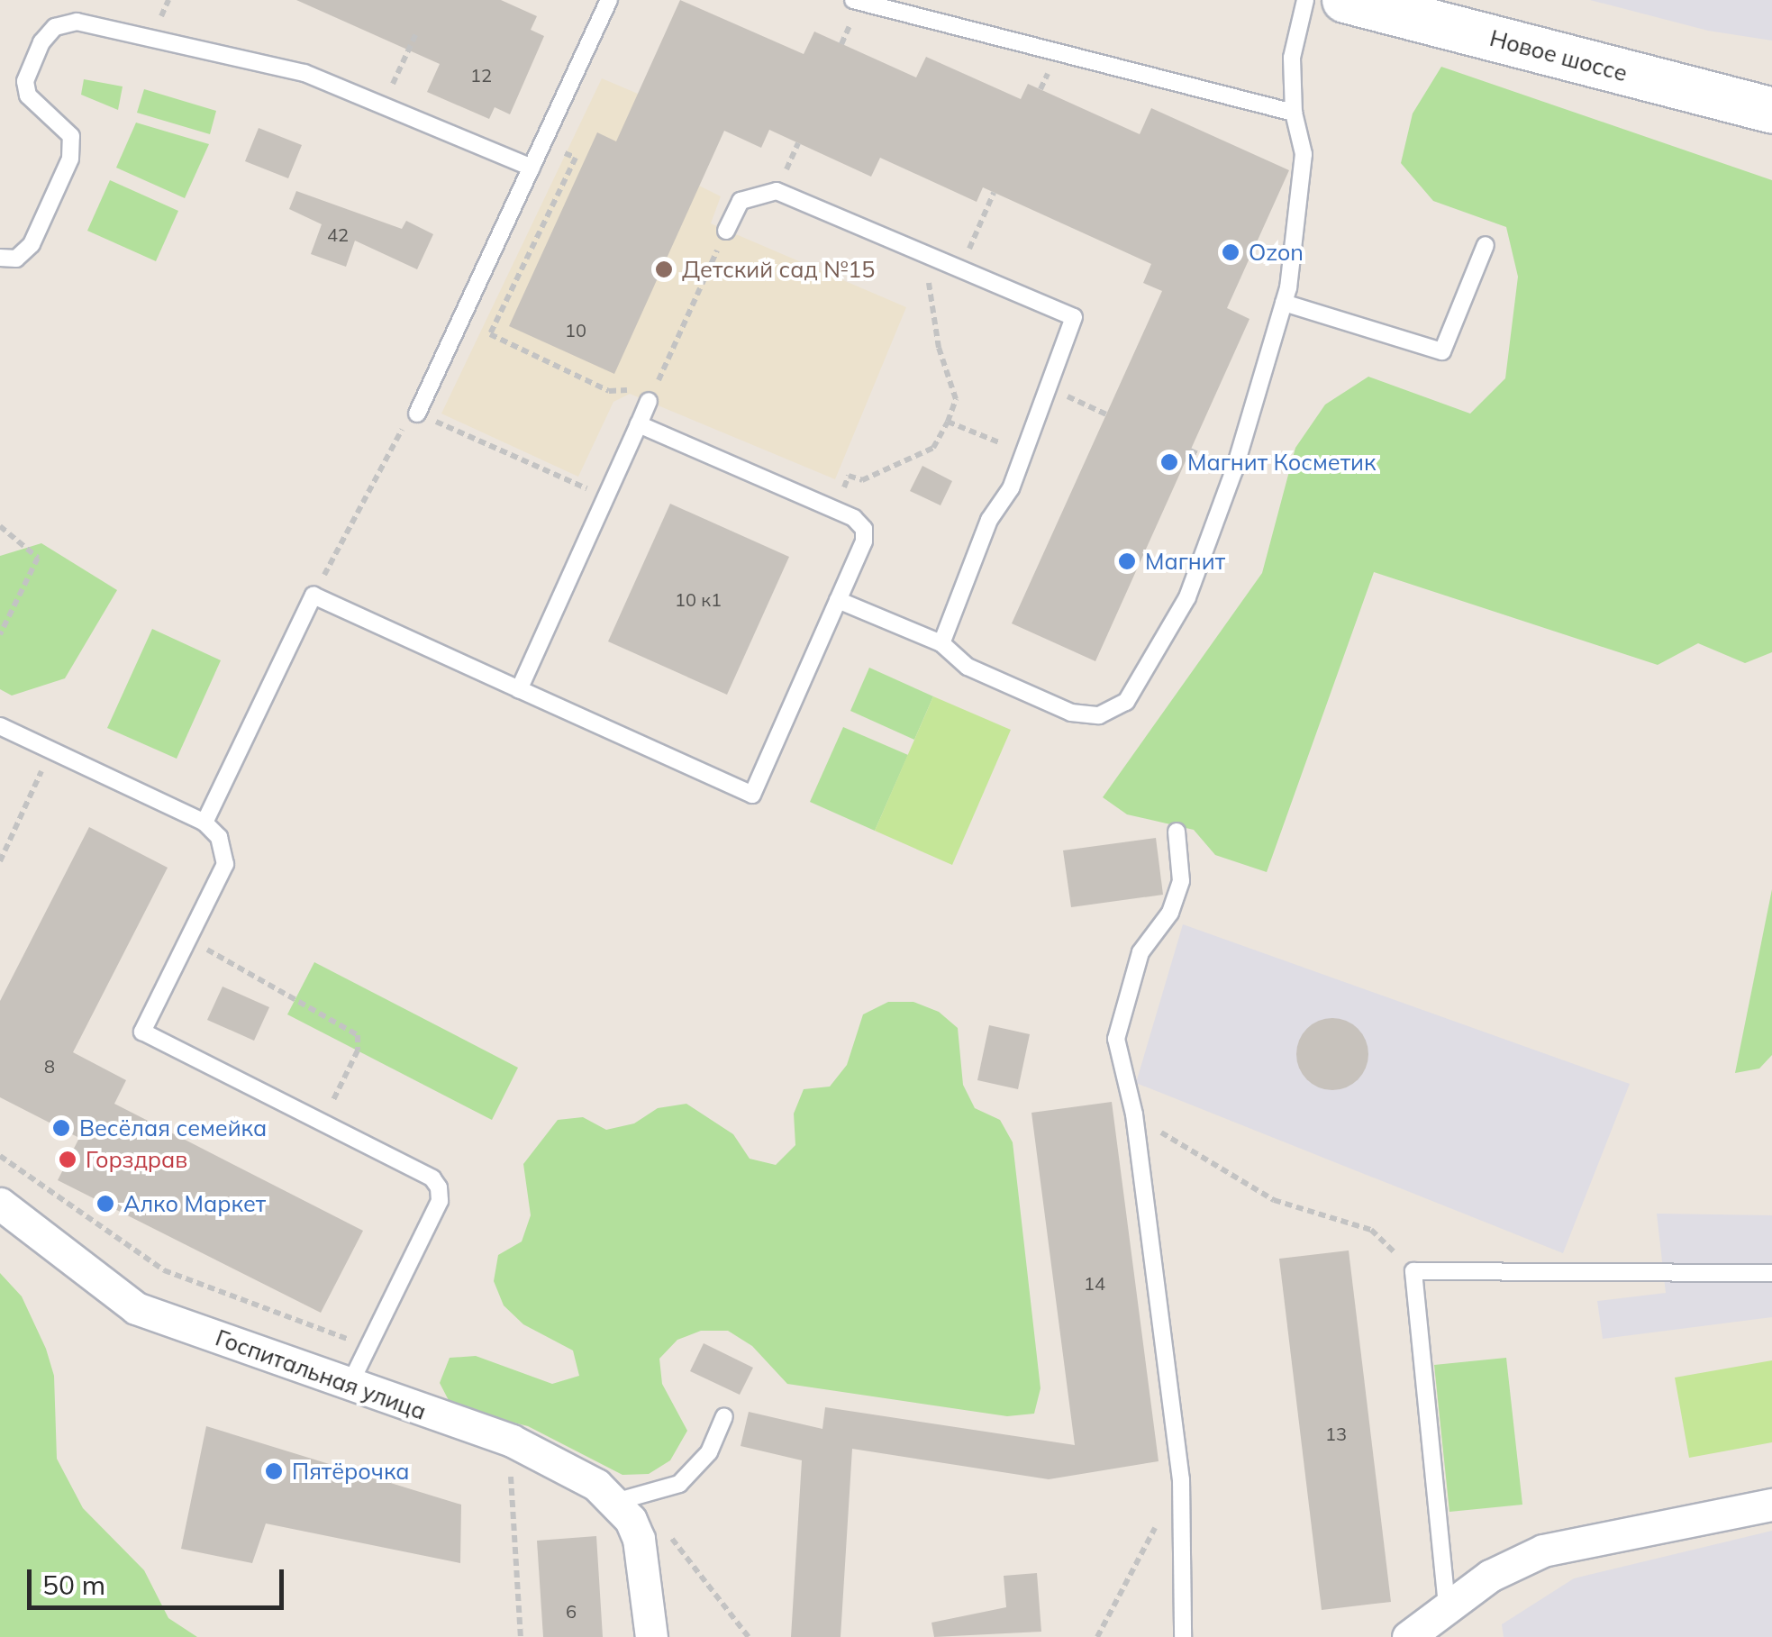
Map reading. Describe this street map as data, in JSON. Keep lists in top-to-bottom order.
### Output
{
  "streets": {
    "street": ["Новое шоссе", "Госпитальная улица"]
  },
  "places": [
    "Ozon",
    "Детский сад №15",
    "Магнит Косметик",
    "Магнит",
    "Весёлая семейка",
    "Горздрав",
    "Алко Маркет",
    "Пятёрочка"
  ],
  "house_numbers": [
    "12",
    "42",
    "10",
    "10 к1",
    "8",
    "14",
    "13",
    "6"
  ],
  "scale_bar": "50 m"
}
